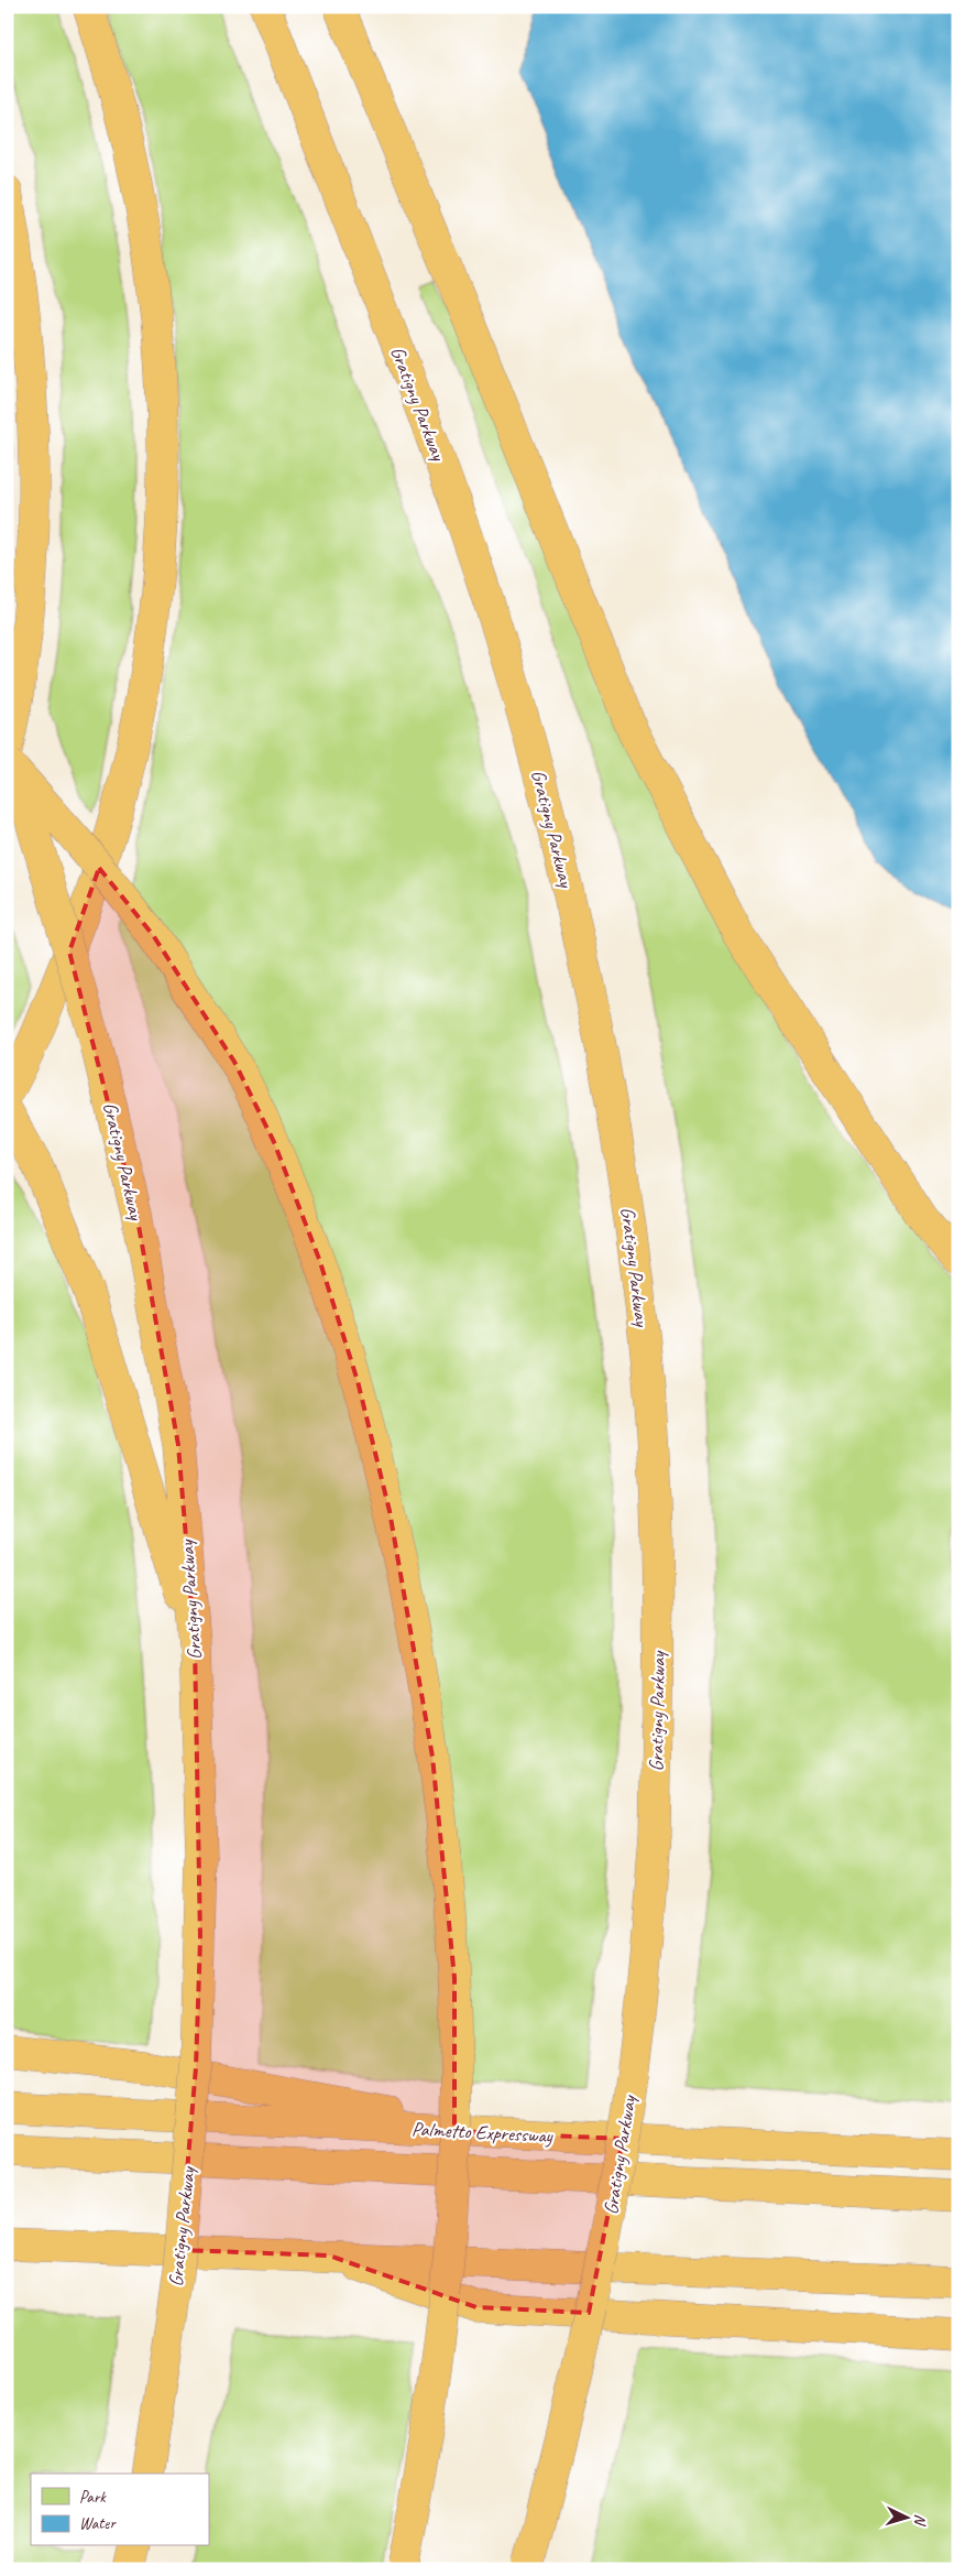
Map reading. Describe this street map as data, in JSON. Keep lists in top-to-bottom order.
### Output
{
  "streets": {
    "highway": ["Gratigny Parkway", "Palmetto Expressway"]
  },
  "legend": ["Park", "Water"],
  "north": "right"
}
